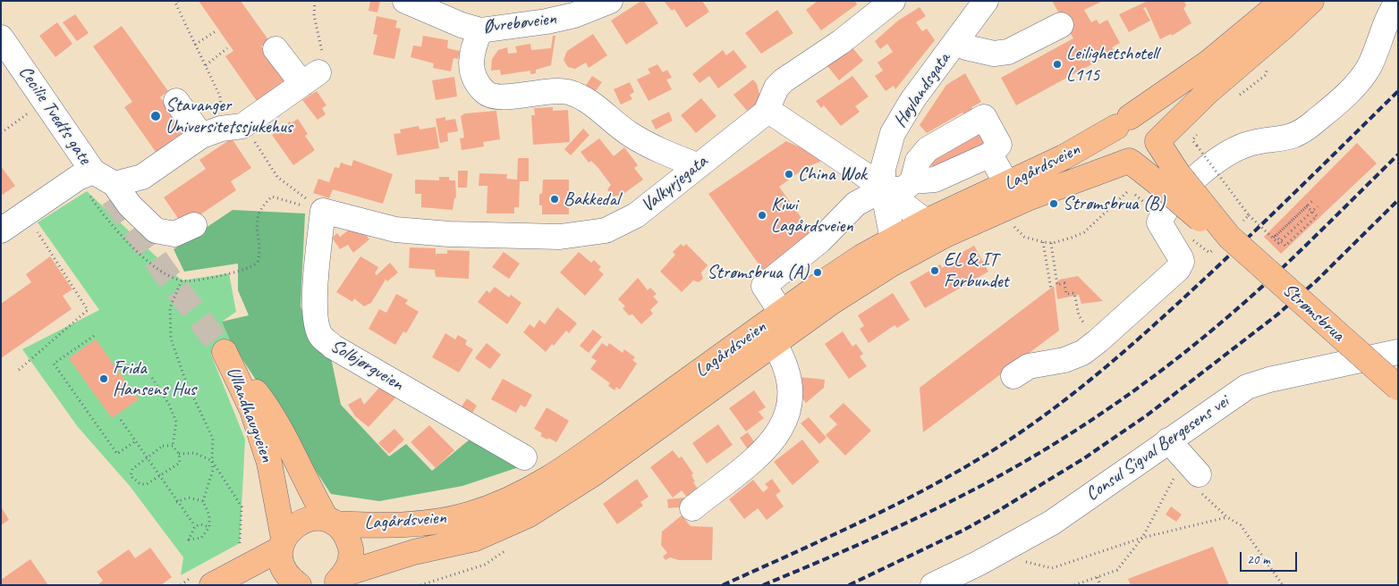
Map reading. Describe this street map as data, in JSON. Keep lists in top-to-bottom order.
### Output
{
  "streets": {
    "main road": ["Lagårdsveien", "Strømsbrua", "Ullandhaugveien"],
    "street": [
      "Øvrebøveien",
      "Høylandsgata",
      "Cecilie Tvedts gate",
      "Valkyrjegata",
      "Solbjørgveien",
      "Consul Sigval Bergesens vei"
    ]
  },
  "crossings": [
    ["Høylandsgata", "Lagårdsveien"],
    ["Lagårdsveien", "Strømsbrua"],
    ["Lagårdsveien", "Ullandhaugveien"],
    ["Valkyrjegata", "Solbjørgveien"]
  ],
  "places": [
    "Leilighetshotell L115",
    "Stavanger Universitetssjukehus",
    "China Wok",
    "Bakkedal",
    "Strømsbrua (B)",
    "Kiwi Lagårdsveien",
    "EL & IT Forbundet",
    "Strømsbrua (A)",
    "Frida Hansens Hus"
  ],
  "scale_bar": "20 m"
}
